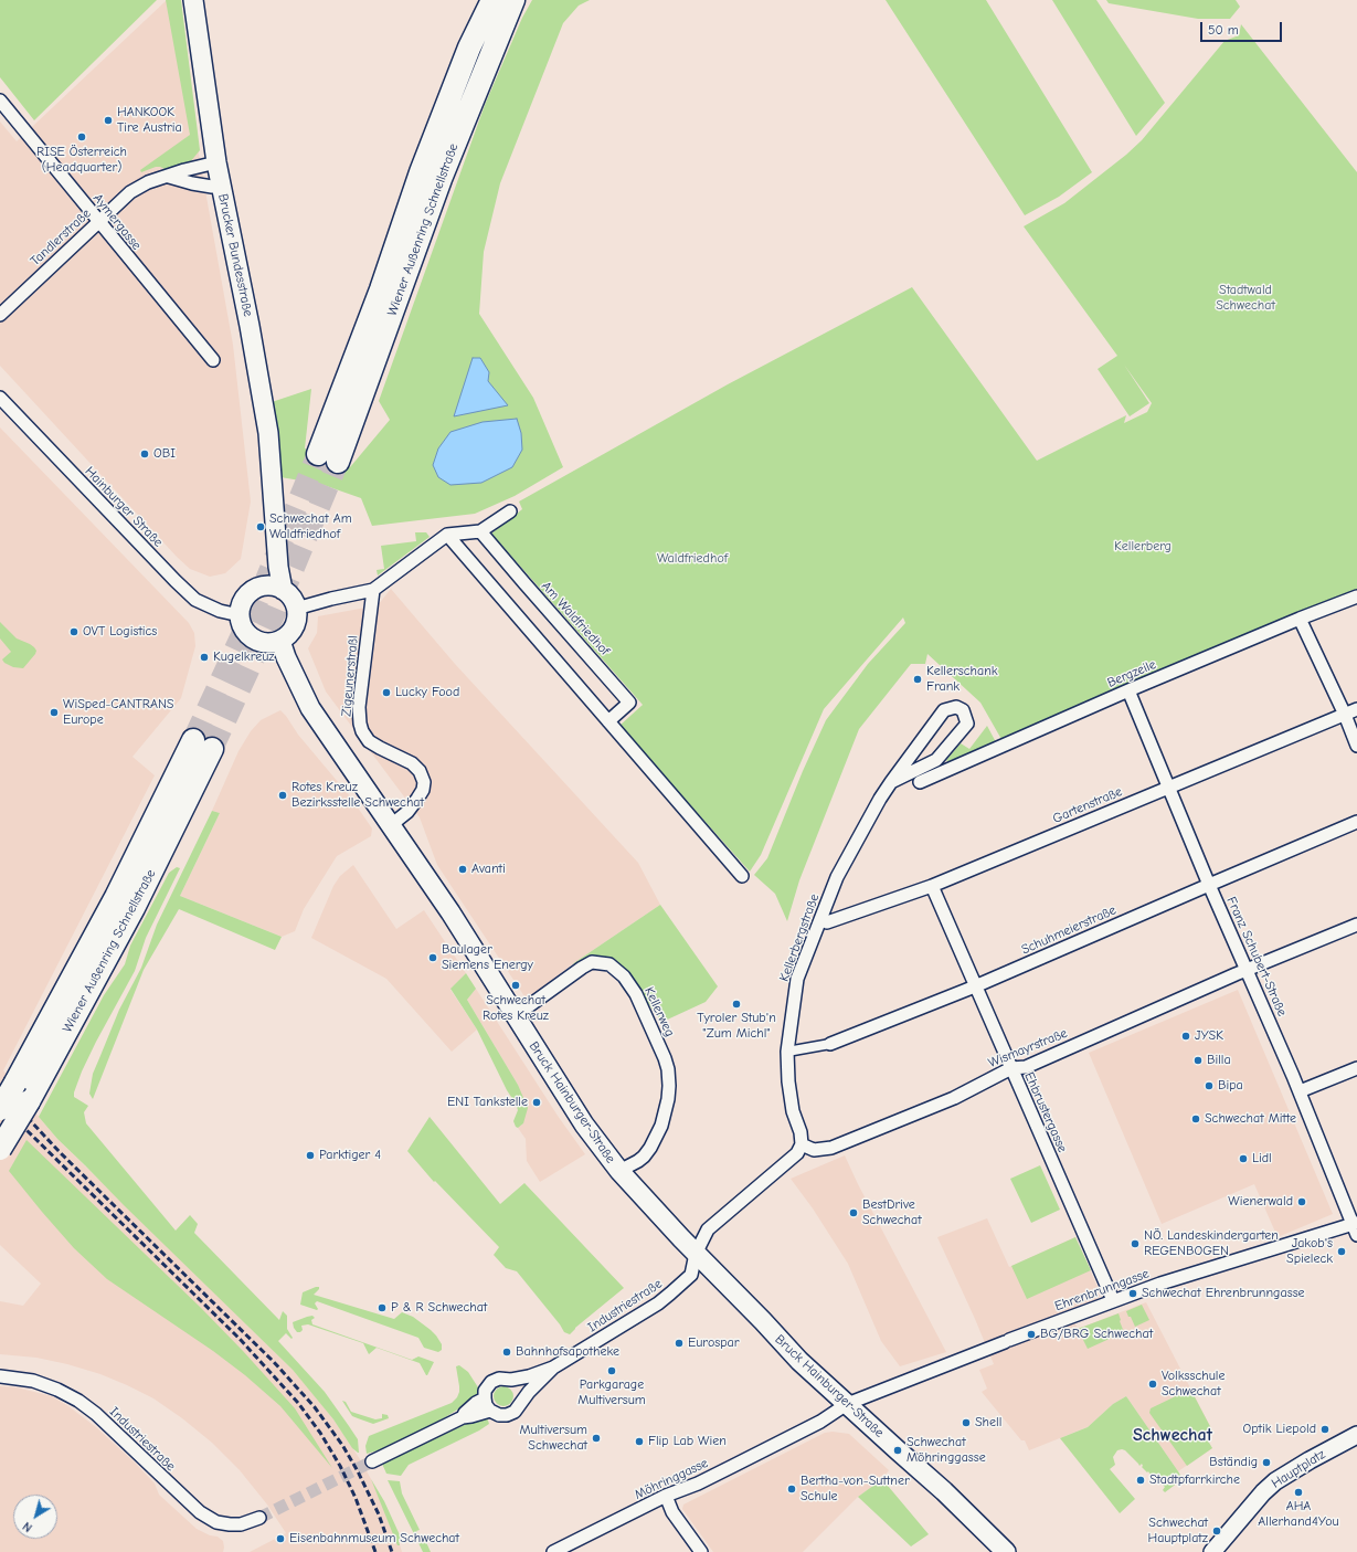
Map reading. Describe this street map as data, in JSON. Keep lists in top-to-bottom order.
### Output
{
  "streets": {
    "highway": ["Wiener Außenring Schnellstraße"],
    "main road": ["Brucker Bundesstraße", "Bruck Hainburger-Straße", "Hauptplatz"],
    "street": [
      "Aymergasse",
      "Tandlerstraße",
      "Hainburger Straße",
      "Am Waldfriedhof",
      "Bergzeile",
      "Zigeunerstraßl",
      "Gartenstraße",
      "Schuhmeierstraße",
      "Kellerbergstraße",
      "Franz Schubert-Straße",
      "Kellerweg",
      "Wismayrstraße",
      "Ehbrustergasse",
      "Ehrenbrunngasse",
      "Industriestraße",
      "Möhringgasse"
    ]
  },
  "crossings": [
    ["Aymergasse", "Tandlerstraße"],
    ["Tandlerstraße", "Brucker Bundesstraße"],
    ["Hainburger Straße", "Bruck Hainburger-Straße"],
    ["Bergzeile", "Franz Schubert-Straße"],
    ["Zigeunerstraßl", "Bruck Hainburger-Straße"],
    ["Gartenstraße", "Kellerbergstraße"],
    ["Gartenstraße", "Franz Schubert-Straße"],
    ["Gartenstraße", "Ehbrustergasse"],
    ["Schuhmeierstraße", "Kellerbergstraße"],
    ["Schuhmeierstraße", "Franz Schubert-Straße"],
    ["Schuhmeierstraße", "Ehbrustergasse"],
    ["Kellerbergstraße", "Wismayrstraße"],
    ["Franz Schubert-Straße", "Wismayrstraße"],
    ["Franz Schubert-Straße", "Ehrenbrunngasse"],
    ["Kellerweg", "Bruck Hainburger-Straße"],
    ["Wismayrstraße", "Ehbrustergasse"],
    ["Bruck Hainburger-Straße", "Ehrenbrunngasse"],
    ["Bruck Hainburger-Straße", "Industriestraße"],
    ["Bruck Hainburger-Straße", "Möhringgasse"],
    ["Ehbrustergasse", "Ehrenbrunngasse"],
    ["Ehrenbrunngasse", "Möhringgasse"]
  ],
  "districts": ["Schwechat"],
  "parks": ["Stadtwald Schwechat", "Kellerberg", "Waldfriedhof"],
  "places": [
    "HANKOOK Tire Austria",
    "RISE Österreich (Headquarter)",
    "OBI",
    "Schwechat Am Waldfriedhof",
    "OVT Logistics",
    "Kugelkreuz",
    "Kellerschank Frank",
    "Lucky Food",
    "WiSped-CANTRANS Europe",
    "Rotes Kreuz Bezirksstelle Schwechat",
    "Avanti",
    "Baulager Siemens Energy",
    "Schwechat Rotes Kreuz",
    "Tyroler Stub'n \"Zum Michl\"",
    "JYSK",
    "Billa",
    "Bipa",
    "ENI Tankstelle",
    "Schwechat Mitte",
    "Parktiger 4",
    "Lidl",
    "Wienerwald",
    "BestDrive Schwechat",
    "NÖ. Landeskindergarten REGENBOGEN",
    "Jakob's Spieleck",
    "Schwechat Ehrenbrunngasse",
    "P & R Schwechat",
    "BG/BRG Schwechat",
    "Eurospar",
    "Bahnhofsapotheke",
    "Parkgarage Multiversum",
    "Volksschule Schwechat",
    "Shell",
    "Optik Liepold",
    "Multiversum Schwechat",
    "Flip Lab Wien",
    "Schwechat Möhringgasse",
    "Bständig",
    "Stadtpfarrkirche",
    "Bertha-von-Suttner Schule",
    "AHA Allerhand4You",
    "Schwechat Hauptplatz",
    "Eisenbahnmuseum Schwechat"
  ],
  "scale_bar": "50 m",
  "north": "bottom left"
}
